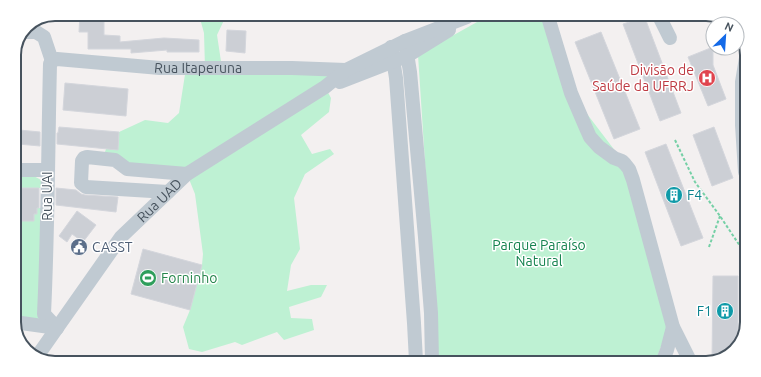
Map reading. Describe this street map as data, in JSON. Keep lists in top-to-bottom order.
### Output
{
  "streets": {
    "street": ["Rua Itaperuna", "Rua UAI", "Rua UAD"]
  },
  "crossings": [
    ["Rua Itaperuna", "Rua UAI"],
    ["Rua Itaperuna", "Rua UAD"],
    ["Rua UAI", "Rua UAD"]
  ],
  "parks": ["Parque Paraíso Natural"],
  "places": {
    "hospital": ["Divisão de Saúde da UFRRJ"],
    "building": ["F4", "F1"],
    "public building": ["CASST"],
    "sports": ["Forninho"]
  },
  "north": "top right"
}
